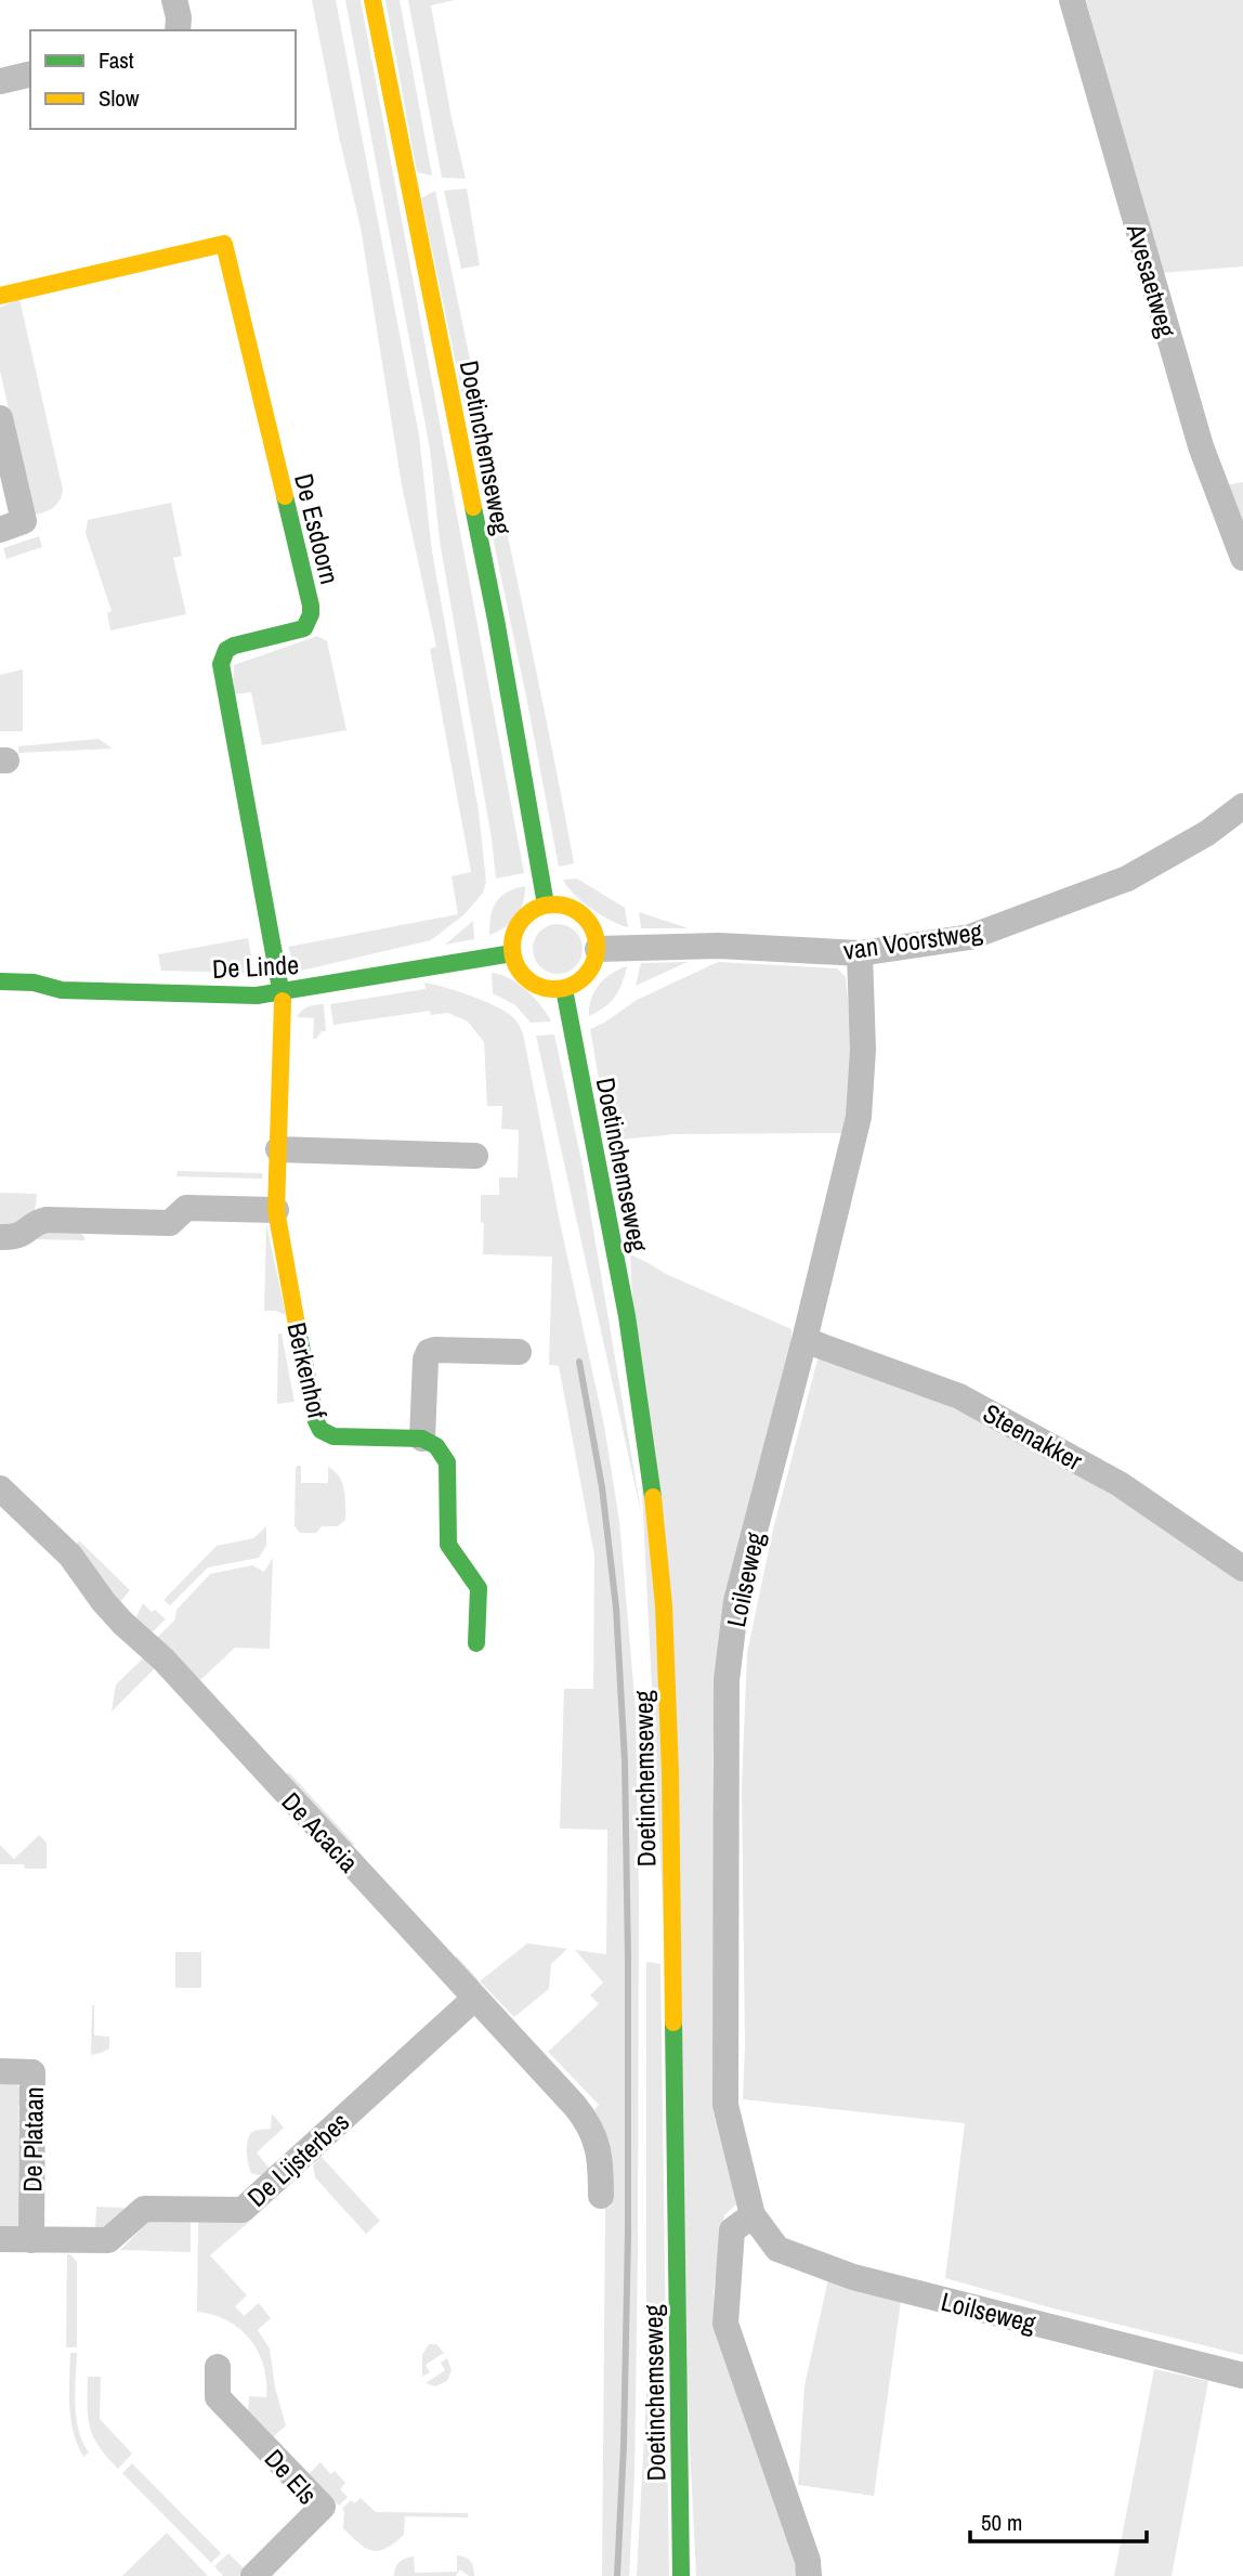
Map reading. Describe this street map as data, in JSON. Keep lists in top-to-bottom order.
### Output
{
  "streets": {
    "main road": [
      "Doetinchemseweg",
      "De Esdoorn",
      "De Linde",
      "Berkenhof"
    ],
    "street": [
      "Avesaetweg",
      "van Voorstweg",
      "Steenakker",
      "Loilseweg",
      "De Acacia",
      "De Plataan",
      "De Lijsterbes",
      "De Els"
    ]
  },
  "crossings": [
    ["Doetinchemseweg", "van Voorstweg"],
    ["Doetinchemseweg", "De Linde"],
    ["De Esdoorn", "De Linde"],
    ["De Esdoorn", "Berkenhof"],
    ["van Voorstweg", "De Linde"],
    ["van Voorstweg", "Loilseweg"],
    ["De Linde", "Berkenhof"],
    ["Steenakker", "Loilseweg"],
    ["De Acacia", "De Lijsterbes"],
    ["De Plataan", "De Lijsterbes"]
  ],
  "legend": ["Fast", "Slow"],
  "scale_bar": "50 m"
}
